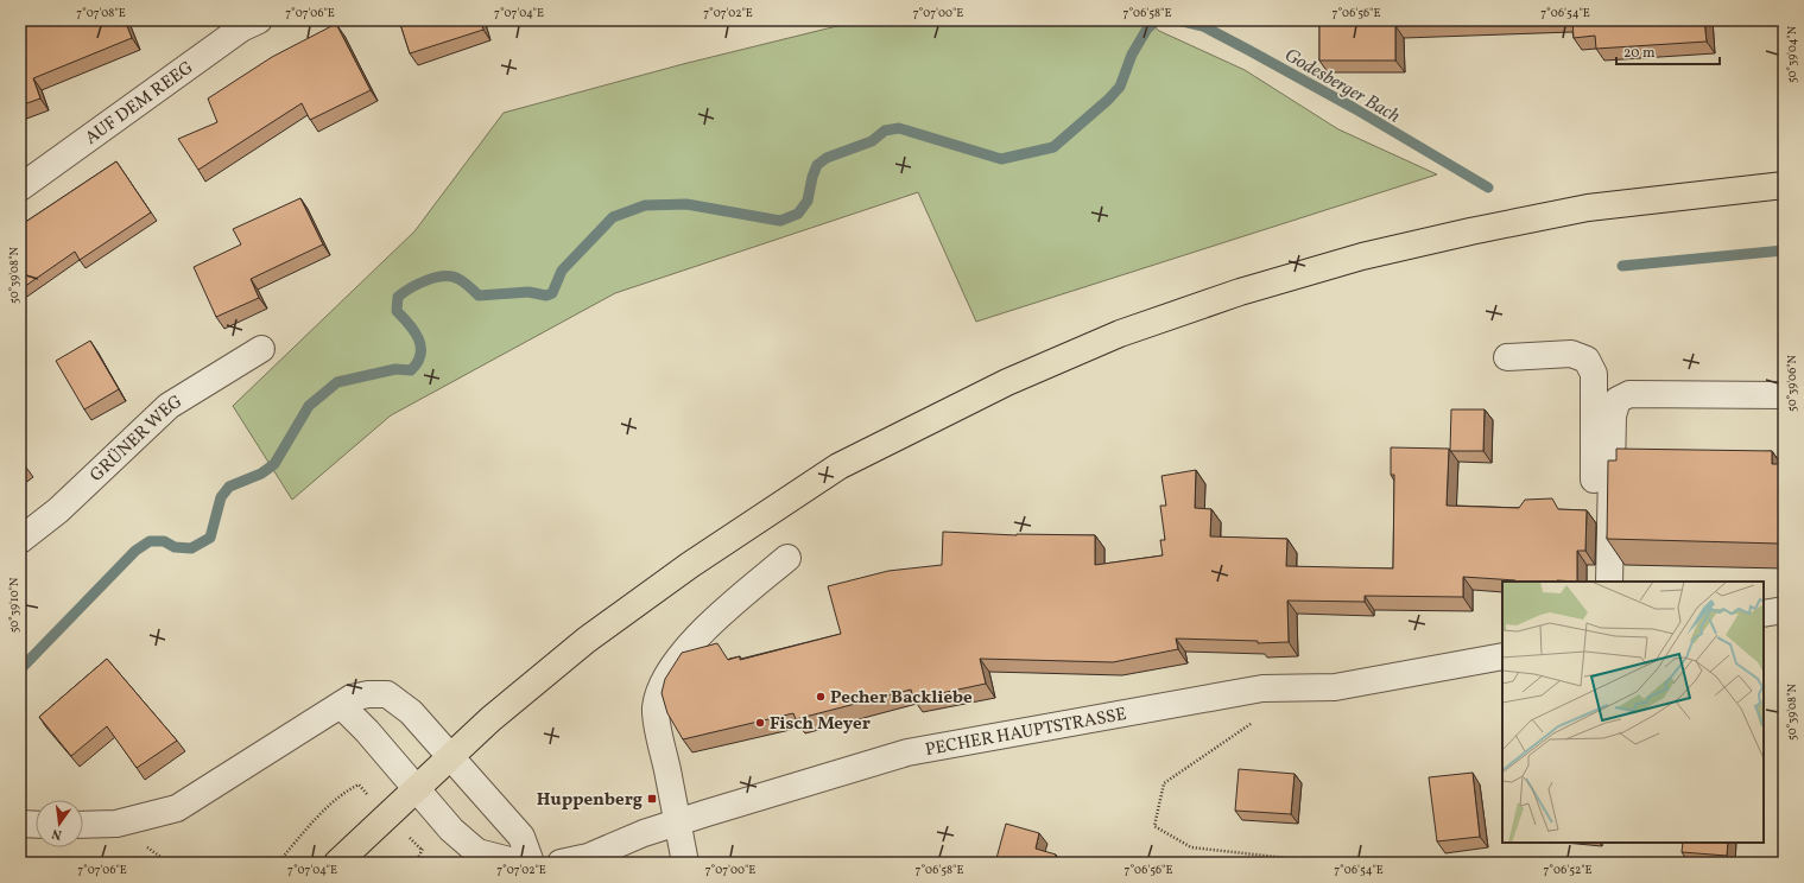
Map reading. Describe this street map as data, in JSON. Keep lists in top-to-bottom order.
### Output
{
  "streets": {
    "street": ["AUF DEM REEG", "GRÜNER WEG", "PECHER HAUPTSTRASSE"]
  },
  "water": ["Godesberger Bach"],
  "places": {
    "other": ["Pecher Backliebe", "Fisch Meyer"],
    "transit": ["Huppenberg"]
  },
  "scale_bar": "20 m",
  "north": "bottom",
  "coordinates": [
    "7°07'08\"E",
    "7°07'06\"E",
    "7°07'04\"E",
    "7°07'02\"E",
    "7°07'00\"E",
    "7°06'58\"E",
    "7°06'56\"E",
    "7°06'54\"E",
    "50°39'04\"N",
    "50°39'08\"N",
    "50°39'06\"N",
    "50°39'10\"N",
    "7°06'52\"E"
  ]
}
